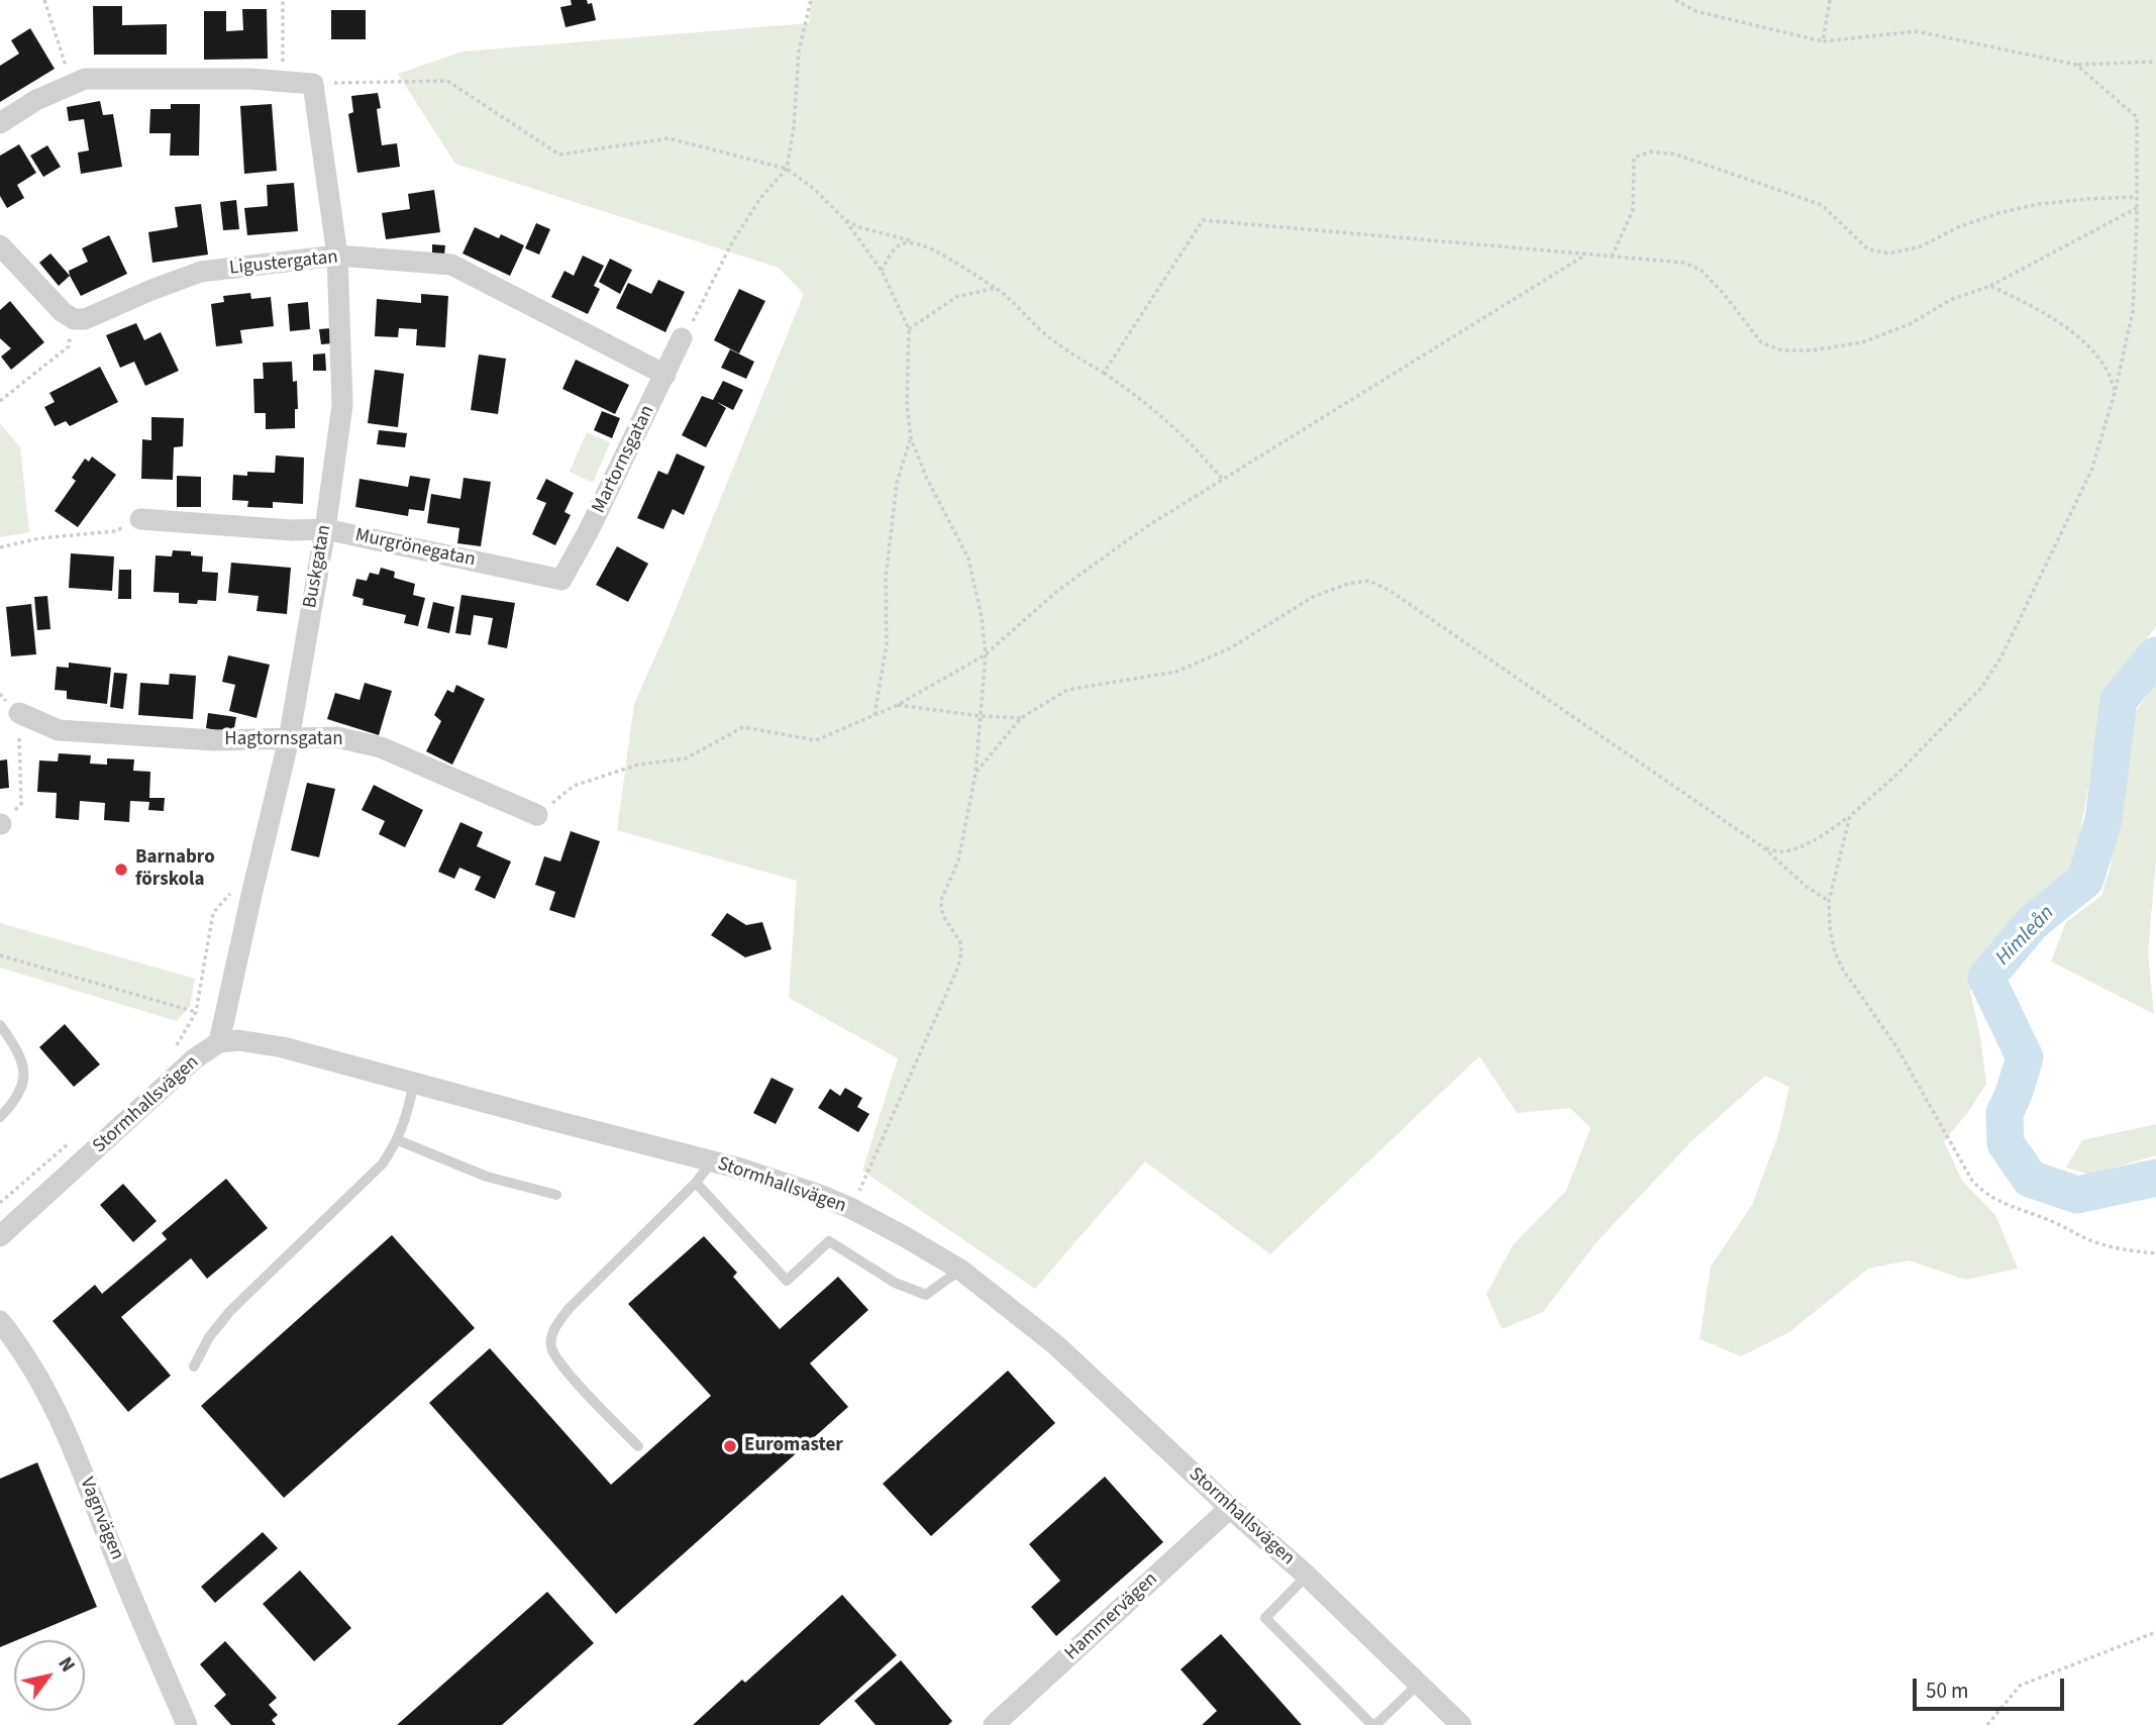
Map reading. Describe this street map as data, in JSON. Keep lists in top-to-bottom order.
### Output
{
  "streets": {
    "street": [
      "Ligustergatan",
      "Martornsgatan",
      "Murgrönegatan",
      "Buskgatan",
      "Hagtornsgatan",
      "Stormhallsvägen",
      "Vagnvägen",
      "Hammervägen"
    ]
  },
  "crossings": [
    ["Ligustergatan", "Martornsgatan"],
    ["Ligustergatan", "Buskgatan"],
    ["Martornsgatan", "Murgrönegatan"],
    ["Murgrönegatan", "Buskgatan"],
    ["Buskgatan", "Hagtornsgatan"],
    ["Buskgatan", "Stormhallsvägen"],
    ["Stormhallsvägen", "Hammervägen"]
  ],
  "water": ["Himleån"],
  "places": ["Barnabro förskola", "Euromaster"],
  "scale_bar": "50 m",
  "north": "top right"
}
